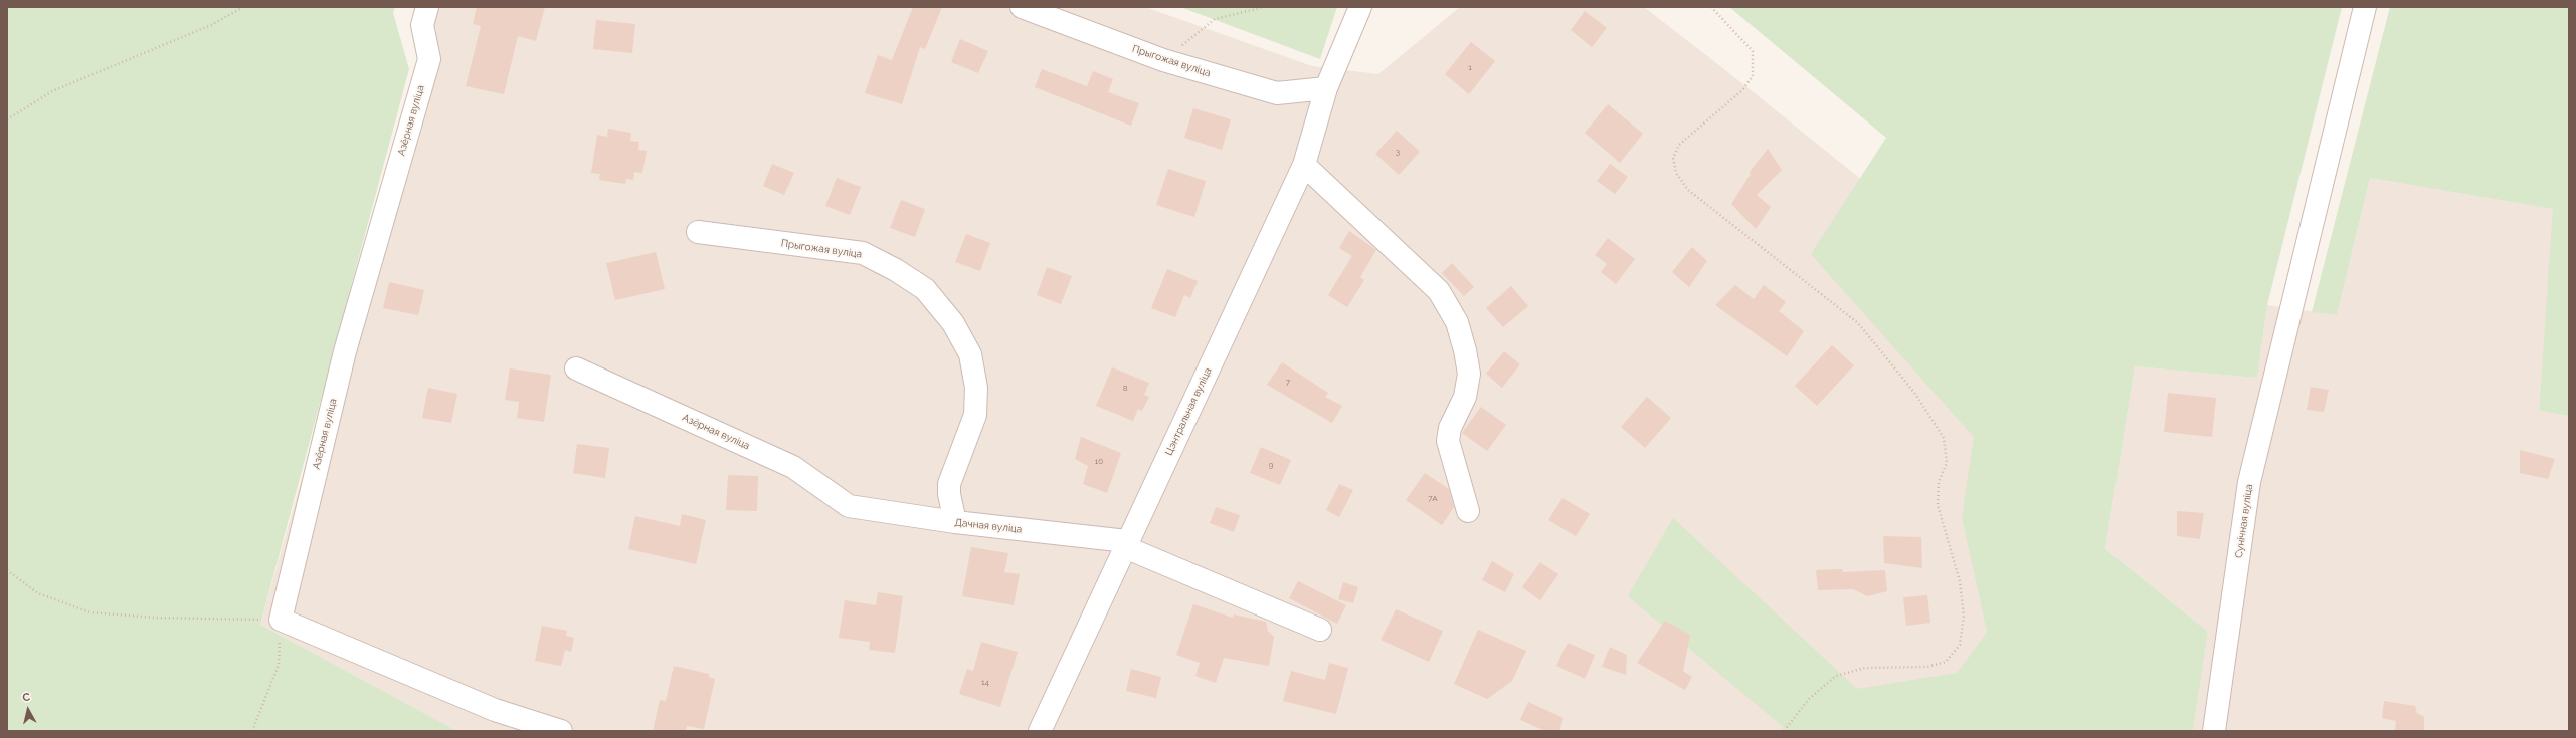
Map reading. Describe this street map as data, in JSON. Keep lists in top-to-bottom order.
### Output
{
  "streets": {
    "street": [
      "Прыгожая вуліца",
      "Азёрная вуліца",
      "Цэнтральная вуліца",
      "Сунічная вуліца",
      "Дачная вуліца"
    ]
  },
  "crossings": [
    ["Прыгожая вуліца", "Цэнтральная вуліца"],
    ["Прыгожая вуліца", "Дачная вуліца"],
    ["Азёрная вуліца", "Дачная вуліца"],
    ["Цэнтральная вуліца", "Дачная вуліца"]
  ],
  "house_numbers": [
    "1",
    "3",
    "7",
    "8",
    "10",
    "9",
    "7А",
    "14"
  ],
  "north": "top"
}
